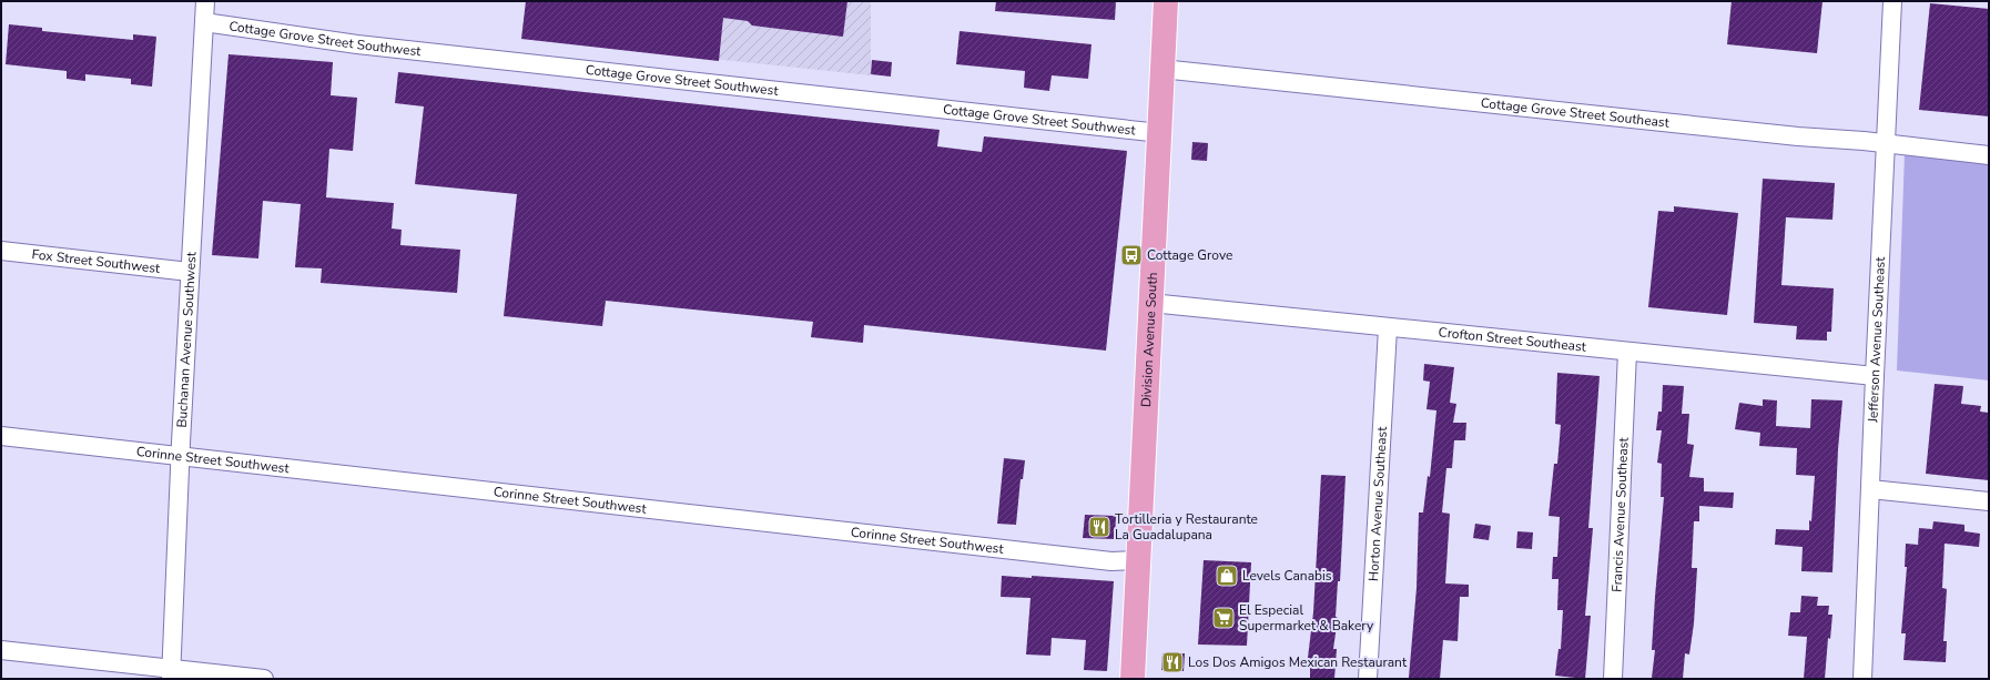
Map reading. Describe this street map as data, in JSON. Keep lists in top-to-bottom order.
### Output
{
  "streets": {
    "main road": ["Division Avenue South"],
    "street": [
      "Cottage Grove Street Southwest",
      "Cottage Grove Street Southeast",
      "Fox Street Southwest",
      "Buchanan Avenue Southwest",
      "Jefferson Avenue Southeast",
      "Crofton Street Southeast",
      "Corinne Street Southwest",
      "Horton Avenue Southeast",
      "Francis Avenue Southeast"
    ]
  },
  "crossings": [
    ["Cottage Grove Street Southwest", "Buchanan Avenue Southwest"],
    ["Cottage Grove Street Southwest", "Division Avenue South"],
    ["Cottage Grove Street Southeast", "Jefferson Avenue Southeast"],
    ["Cottage Grove Street Southeast", "Division Avenue South"],
    ["Fox Street Southwest", "Buchanan Avenue Southwest"],
    ["Buchanan Avenue Southwest", "Corinne Street Southwest"],
    ["Jefferson Avenue Southeast", "Crofton Street Southeast"],
    ["Division Avenue South", "Crofton Street Southeast"],
    ["Division Avenue South", "Corinne Street Southwest"],
    ["Crofton Street Southeast", "Horton Avenue Southeast"],
    ["Crofton Street Southeast", "Francis Avenue Southeast"]
  ],
  "places": {
    "bus stop": ["Cottage Grove"],
    "restaurant": ["Tortilleria y Restaurante La Guadalupana", "Los Dos Amigos Mexican Restaurant"],
    "shop": ["Levels Canabis"],
    "supermarket": ["El Especial Supermarket & Bakery"]
  }
}
